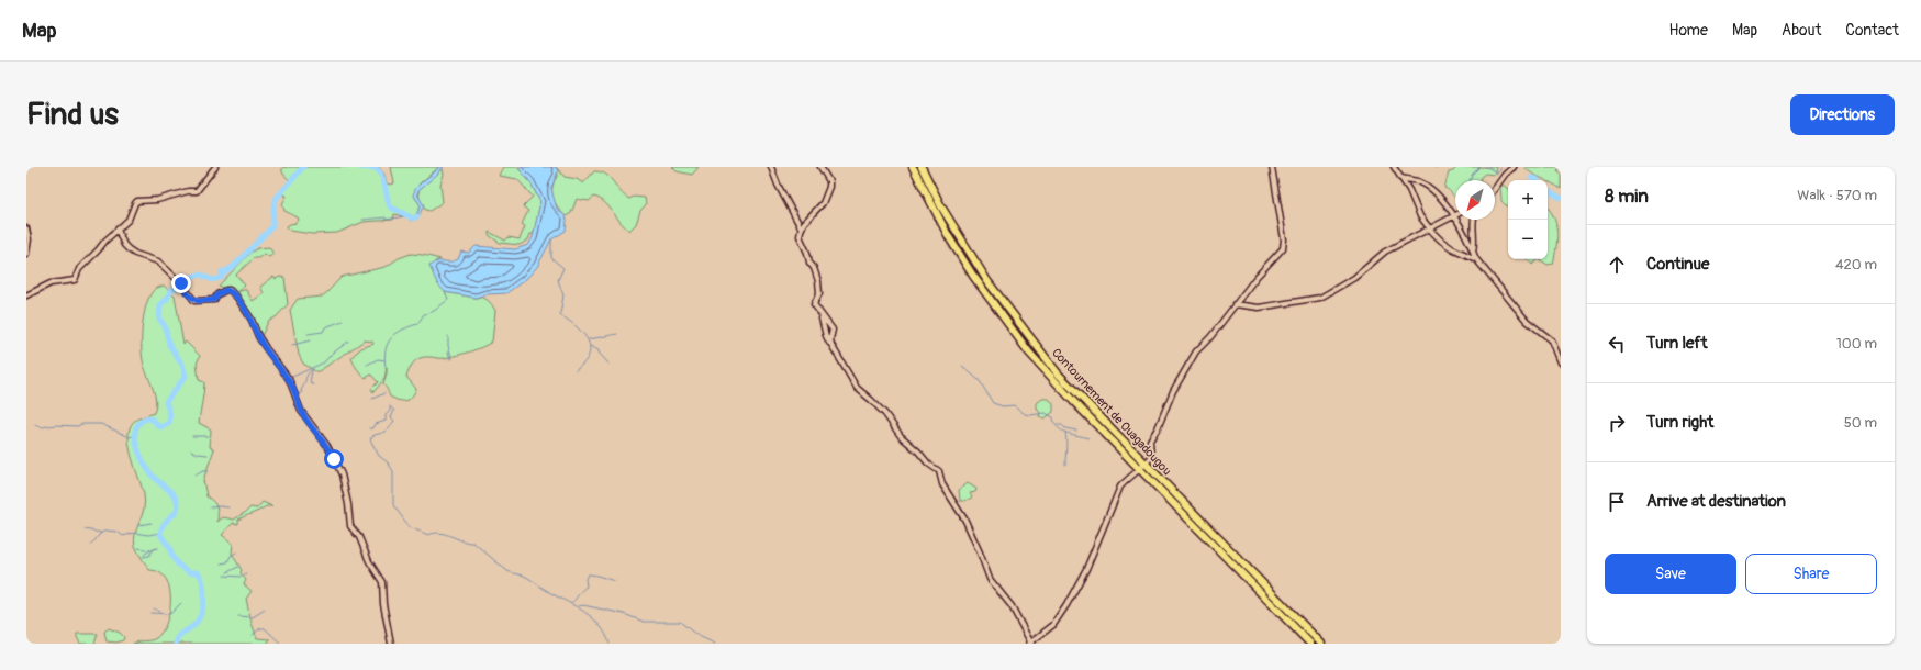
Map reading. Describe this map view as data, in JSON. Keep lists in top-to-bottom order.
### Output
{
  "streets": {
    "highway": ["Contournement de Ouagadougou"]
  },
  "north": "bottom left",
  "page": {
    "header": "Map",
    "nav": [
      "Home",
      "Map",
      "About",
      "Contact"
    ],
    "buttons": [
      "Directions",
      ["Save", "Share"]
    ],
    "title": "Find us",
    "heading": ["8 min", "Walk · 570 m"],
    "map_buttons": ["+", "−"],
    "list": [
      ["Continue", "420 m"],
      ["Turn left", "100 m"],
      ["Turn right", "50 m"],
      "Arrive at destination"
    ]
  }
}
